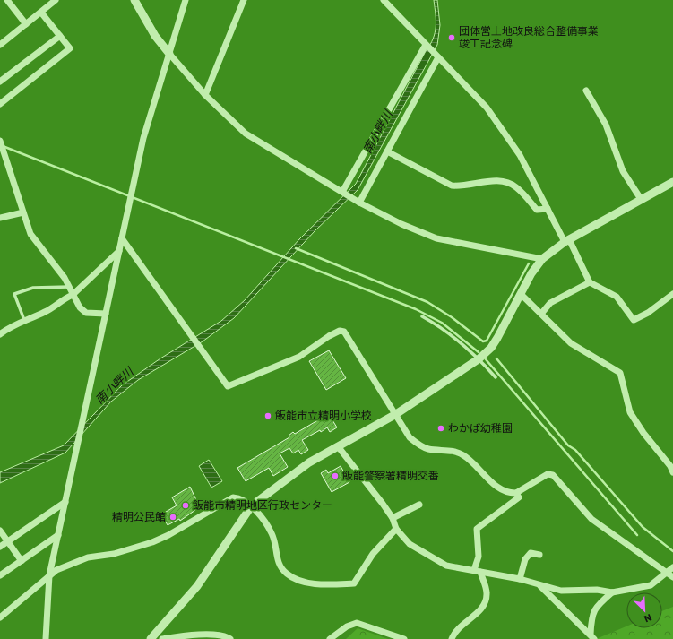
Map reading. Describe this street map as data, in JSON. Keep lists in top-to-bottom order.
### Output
{
  "water": ["南小畔川"],
  "places": [
    "団体営土地改良総合整備事業 竣工記念碑",
    "飯能市立精明小学校",
    "わかば幼稚園",
    "飯能警察署精明交番",
    "飯能市精明地区行政センター",
    "精明公民館"
  ],
  "north": "bottom right"
}
